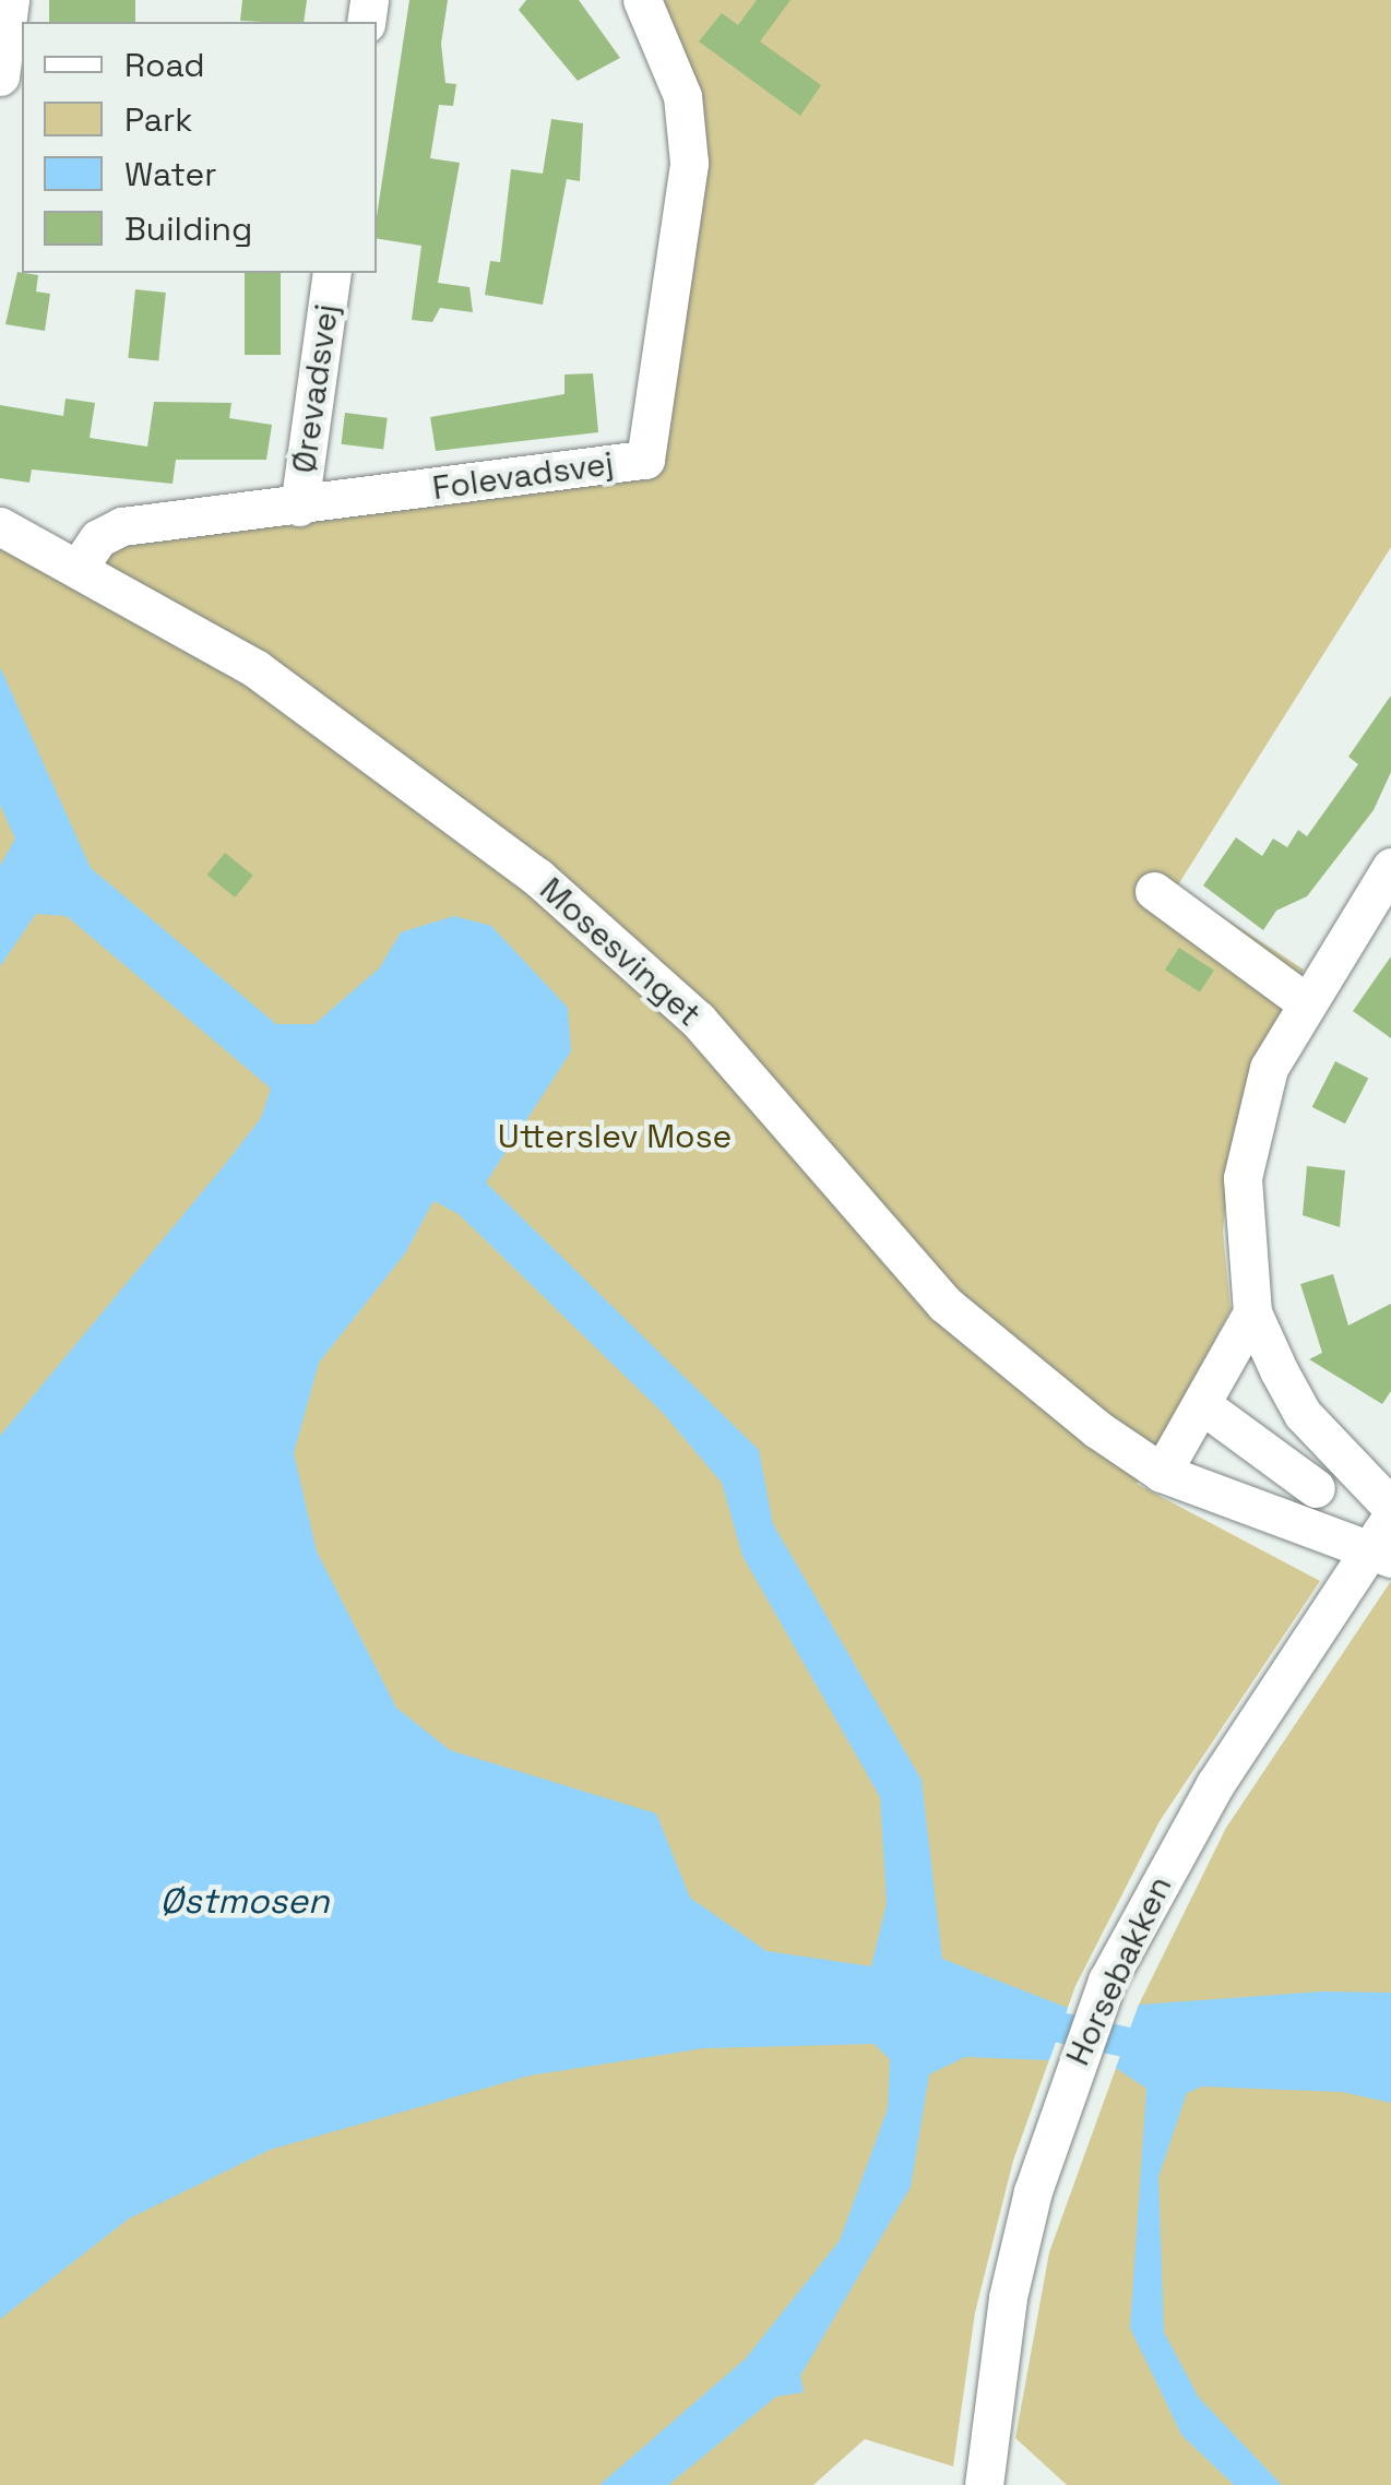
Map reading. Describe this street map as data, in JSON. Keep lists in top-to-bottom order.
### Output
{
  "streets": {
    "street": [
      "Ørevadsvej",
      "Folevadsvej",
      "Mosesvinget",
      "Horsebakken"
    ]
  },
  "crossings": [
    ["Ørevadsvej", "Folevadsvej"],
    ["Folevadsvej", "Mosesvinget"],
    ["Mosesvinget", "Horsebakken"]
  ],
  "water": ["Østmosen"],
  "parks": ["Utterslev Mose"],
  "legend": [
    "Road",
    "Park",
    "Water",
    "Building"
  ]
}
